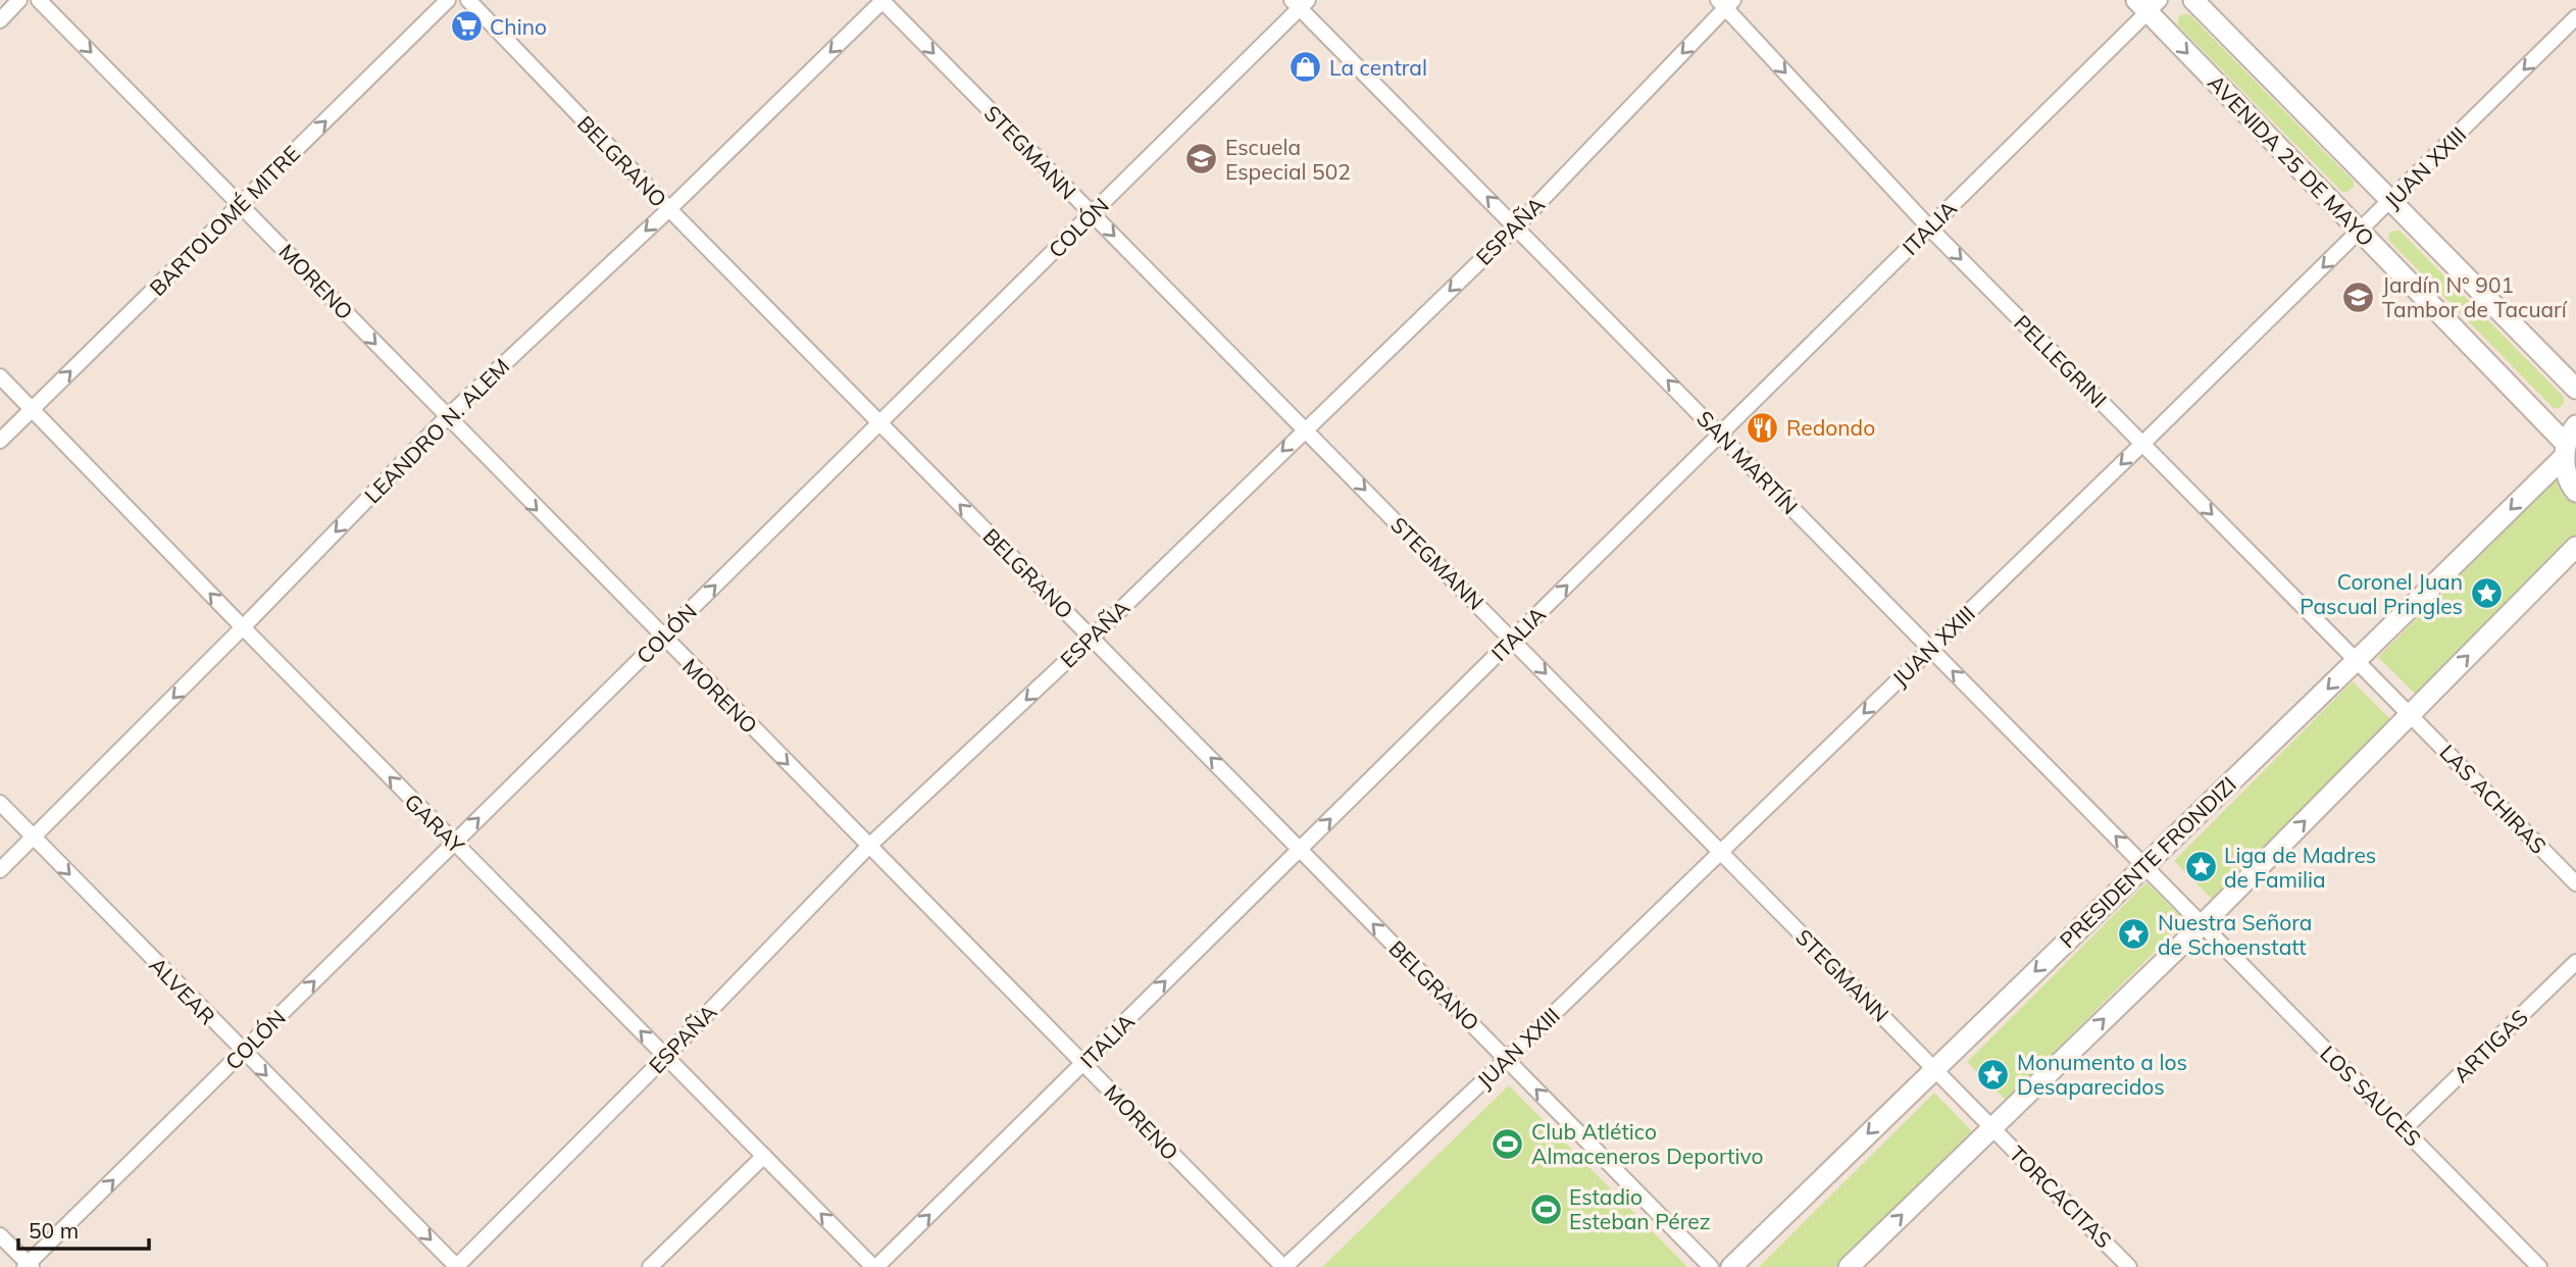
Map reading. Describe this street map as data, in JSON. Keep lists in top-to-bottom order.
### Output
{
  "streets": {
    "main road": ["AVENIDA 25 DE MAYO", "PRESIDENTE FRONDIZI"],
    "street": [
      "STEGMANN",
      "BELGRANO",
      "JUAN XXIII",
      "BARTOLOMÉ MITRE",
      "COLÓN",
      "ITALIA",
      "ESPAÑA",
      "MORENO",
      "PELLEGRINI",
      "LEANDRO N. ALEM",
      "SAN MARTÍN",
      "LAS ACHIRAS",
      "GARAY",
      "ALVEAR",
      "ARTIGAS",
      "LOS SAUCES",
      "TORCACITAS"
    ]
  },
  "crossings": [
    ["STEGMANN", "JUAN XXIII"],
    ["STEGMANN", "COLÓN"],
    ["STEGMANN", "ITALIA"],
    ["STEGMANN", "ESPAÑA"],
    ["STEGMANN", "LEANDRO N. ALEM"],
    ["STEGMANN", "PRESIDENTE FRONDIZI"],
    ["STEGMANN", "TORCACITAS"],
    ["AVENIDA 25 DE MAYO", "JUAN XXIII"],
    ["AVENIDA 25 DE MAYO", "ITALIA"],
    ["AVENIDA 25 DE MAYO", "PRESIDENTE FRONDIZI"],
    ["BELGRANO", "JUAN XXIII"],
    ["BELGRANO", "COLÓN"],
    ["BELGRANO", "ITALIA"],
    ["BELGRANO", "ESPAÑA"],
    ["BELGRANO", "LEANDRO N. ALEM"],
    ["JUAN XXIII", "MORENO"],
    ["JUAN XXIII", "PELLEGRINI"],
    ["JUAN XXIII", "SAN MARTÍN"],
    ["BARTOLOMÉ MITRE", "MORENO"],
    ["BARTOLOMÉ MITRE", "GARAY"],
    ["COLÓN", "MORENO"],
    ["COLÓN", "SAN MARTÍN"],
    ["COLÓN", "GARAY"],
    ["COLÓN", "ALVEAR"],
    ["ITALIA", "MORENO"],
    ["ITALIA", "PELLEGRINI"],
    ["ITALIA", "SAN MARTÍN"],
    ["ITALIA", "GARAY"],
    ["ESPAÑA", "MORENO"],
    ["ESPAÑA", "PELLEGRINI"],
    ["ESPAÑA", "SAN MARTÍN"],
    ["ESPAÑA", "GARAY"],
    ["ESPAÑA", "ALVEAR"],
    ["MORENO", "LEANDRO N. ALEM"],
    ["PELLEGRINI", "LAS ACHIRAS"],
    ["PELLEGRINI", "PRESIDENTE FRONDIZI"],
    ["LEANDRO N. ALEM", "GARAY"],
    ["LEANDRO N. ALEM", "ALVEAR"],
    ["SAN MARTÍN", "PRESIDENTE FRONDIZI"],
    ["SAN MARTÍN", "LOS SAUCES"],
    ["ARTIGAS", "LOS SAUCES"]
  ],
  "one_way": [
    "STEGMANN",
    "BELGRANO",
    "JUAN XXIII",
    "BARTOLOMÉ MITRE",
    "COLÓN",
    "ITALIA",
    "ESPAÑA",
    "MORENO",
    "PELLEGRINI",
    "LEANDRO N. ALEM",
    "SAN MARTÍN",
    "GARAY",
    "ALVEAR"
  ],
  "places": {
    "supermarket": ["Chino"],
    "shop": ["La central"],
    "school or university": ["Escuela Especial 502", "Jardín N° 901 Tambor de Tacuarí"],
    "restaurant": ["Redondo"],
    "place": [
      "Coronel Juan Pascual Pringles",
      "Liga de Madres de Familia",
      "Nuestra Señora de Schoenstatt",
      "Monumento a los Desaparecidos"
    ],
    "sports": ["Club Atlético Almaceneros Deportivo", "Estadio Esteban Pérez"]
  },
  "scale_bar": "50 m"
}
